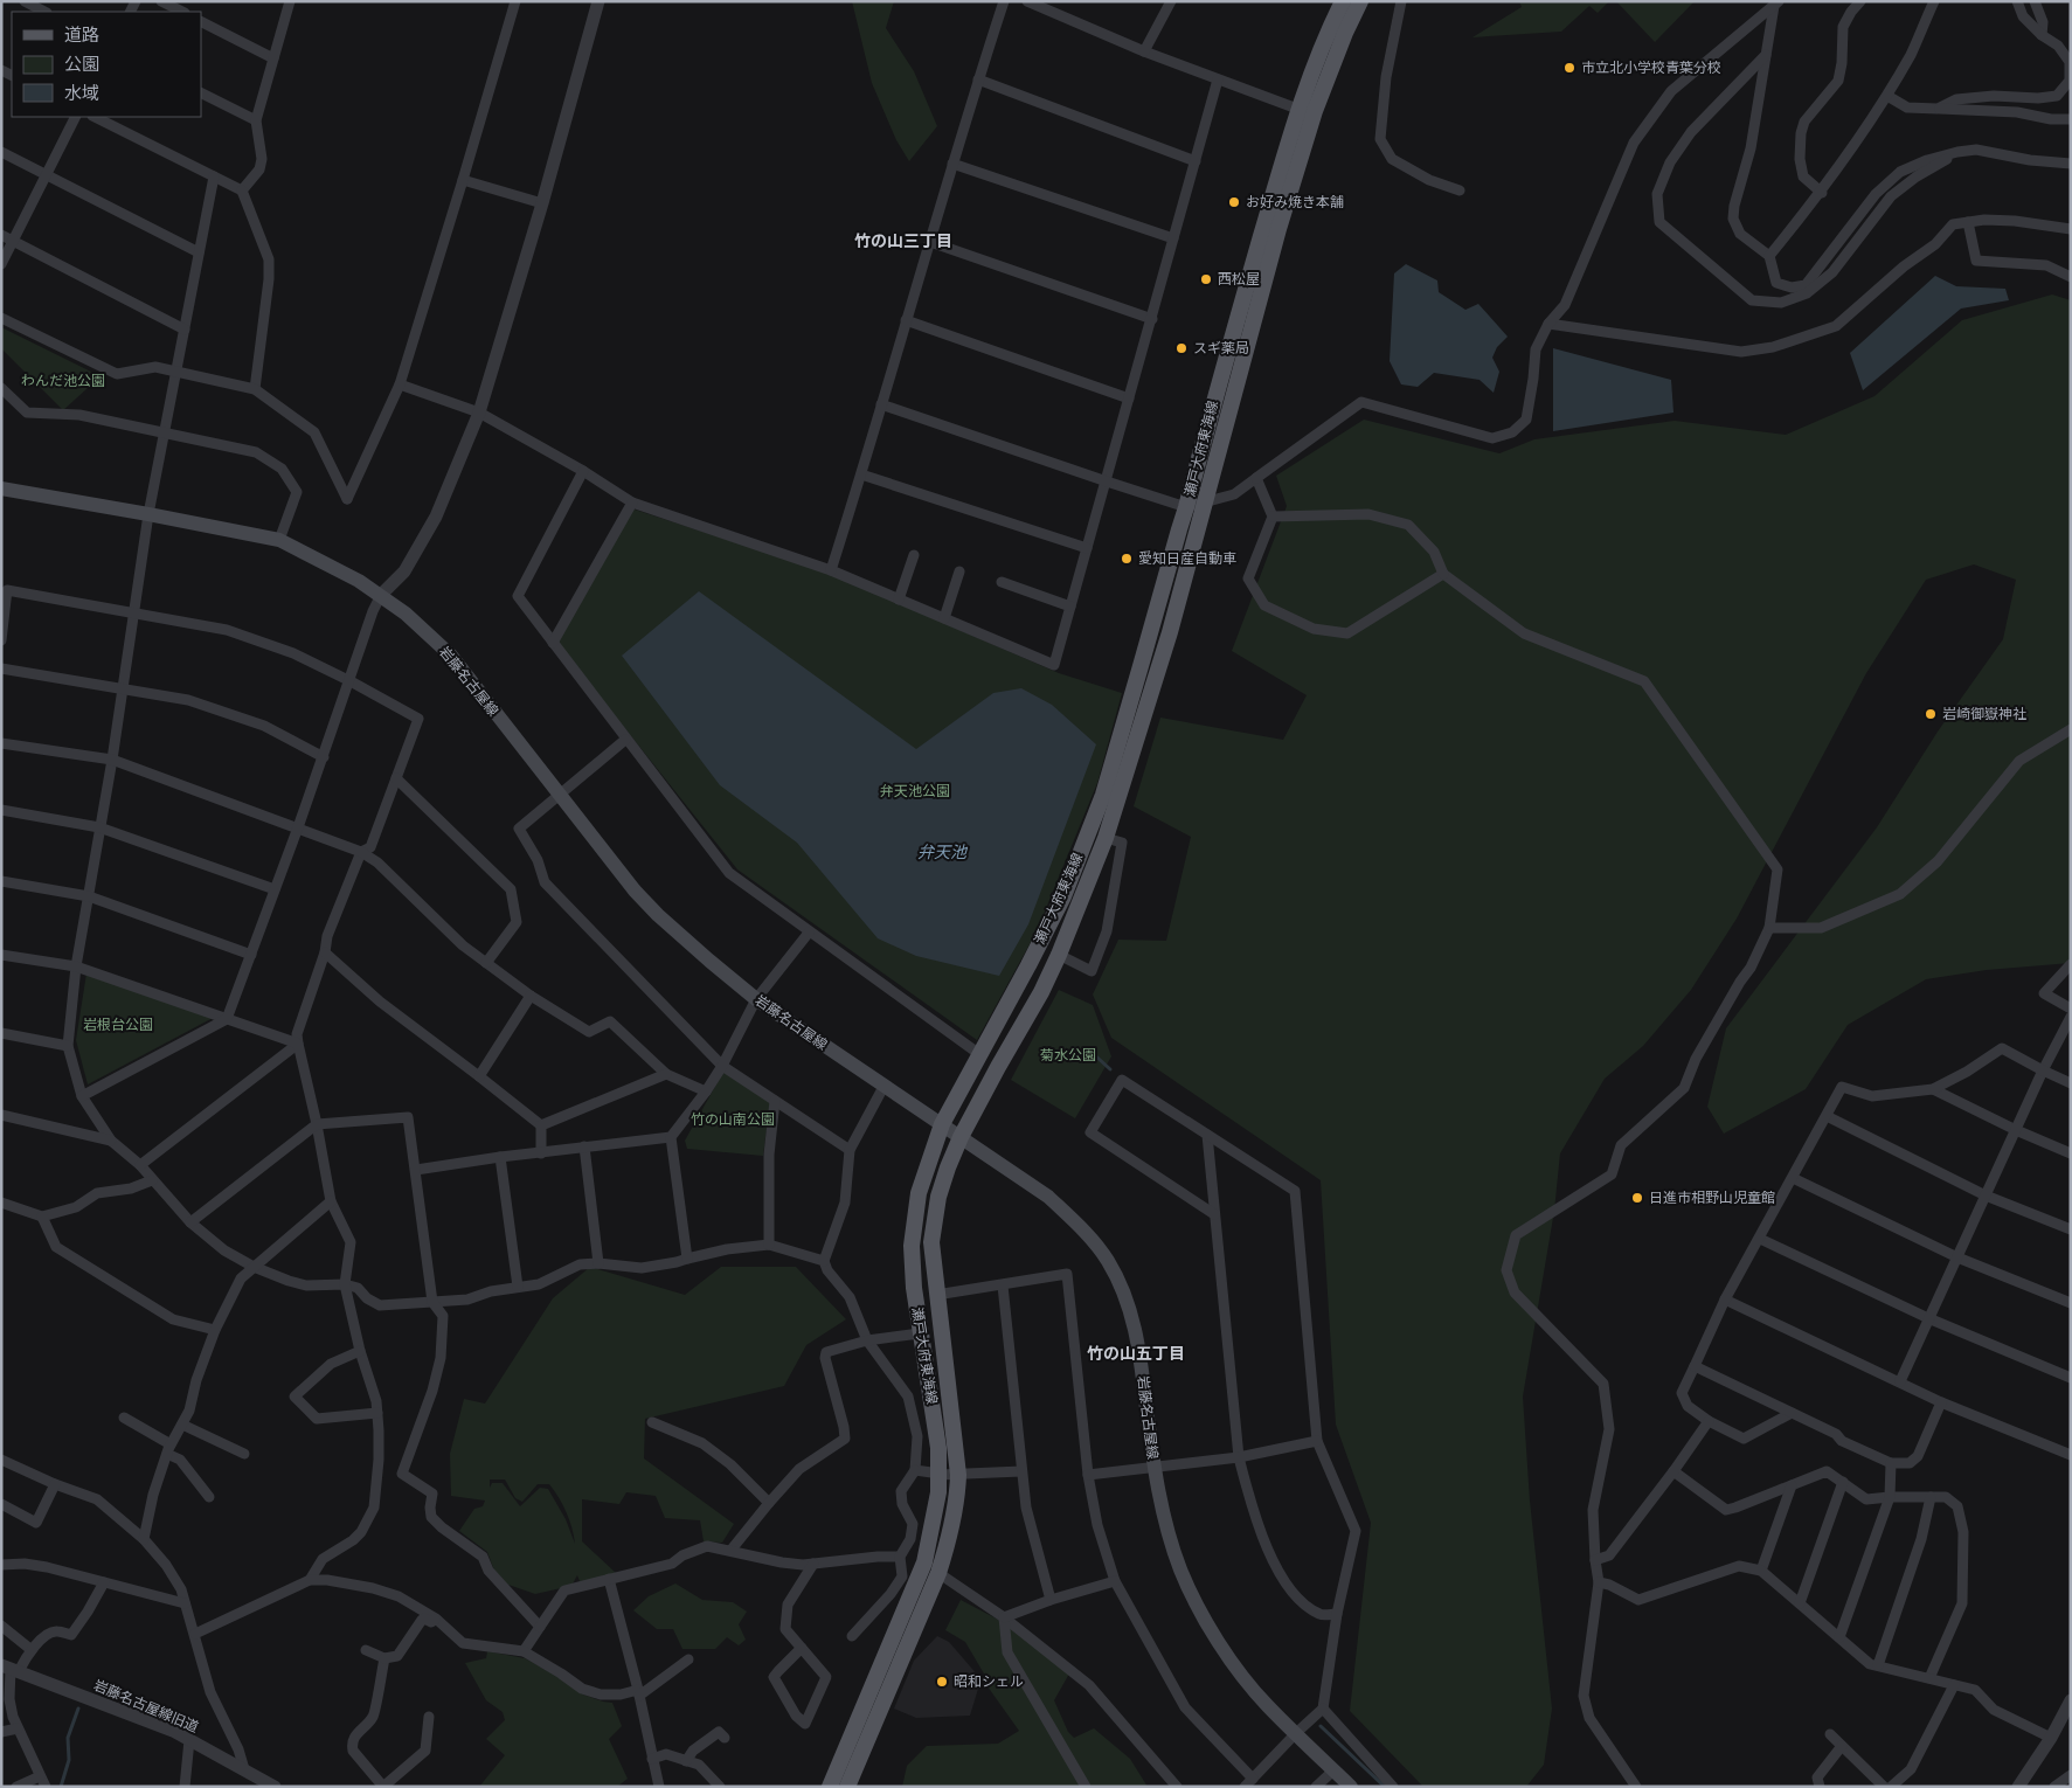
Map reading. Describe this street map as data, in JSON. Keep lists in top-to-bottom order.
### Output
{
  "streets": {
    "main road": ["瀬戸大府東海線", "岩藤名古屋線"],
    "street": ["岩藤名古屋線旧道"]
  },
  "crossings": [
    ["瀬戸大府東海線", "岩藤名古屋線"]
  ],
  "districts": ["竹の山三丁目", "竹の山五丁目"],
  "water": ["弁天池"],
  "parks": [
    "わんだ池公園",
    "弁天池公園",
    "岩根台公園",
    "菊水公園",
    "竹の山南公園"
  ],
  "places": [
    "市立北小学校青葉分校",
    "お好み焼き本舗",
    "西松屋",
    "スギ薬局",
    "愛知日産自動車",
    "岩崎御嶽神社",
    "日進市相野山児童館",
    "昭和シェル"
  ],
  "legend": ["道路", "公園", "水域"]
}
